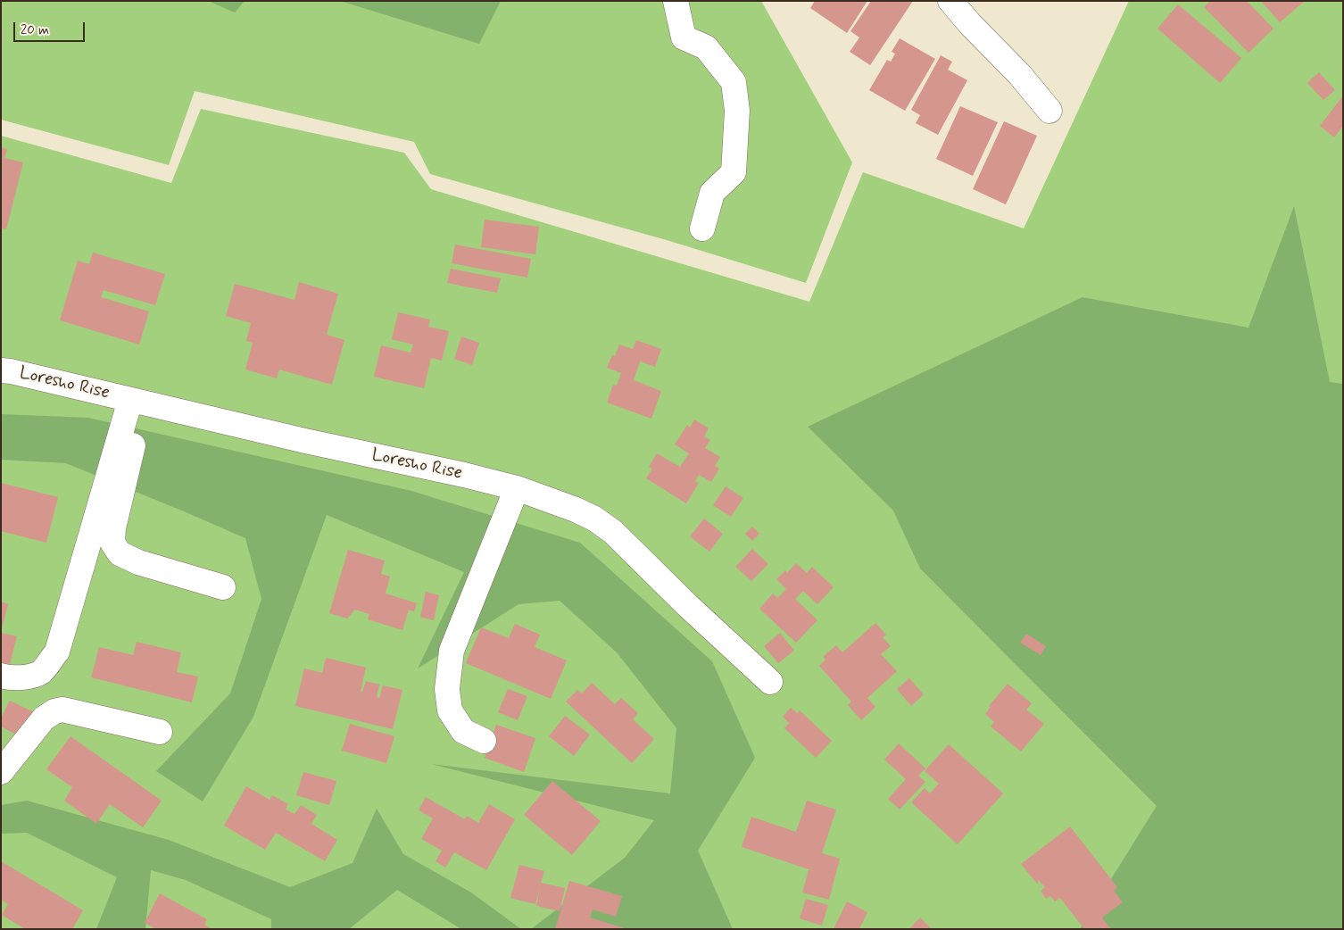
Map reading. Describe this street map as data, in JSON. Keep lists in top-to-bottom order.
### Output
{
  "streets": {
    "street": ["Loresho Rise"]
  },
  "scale_bar": "20 m"
}
